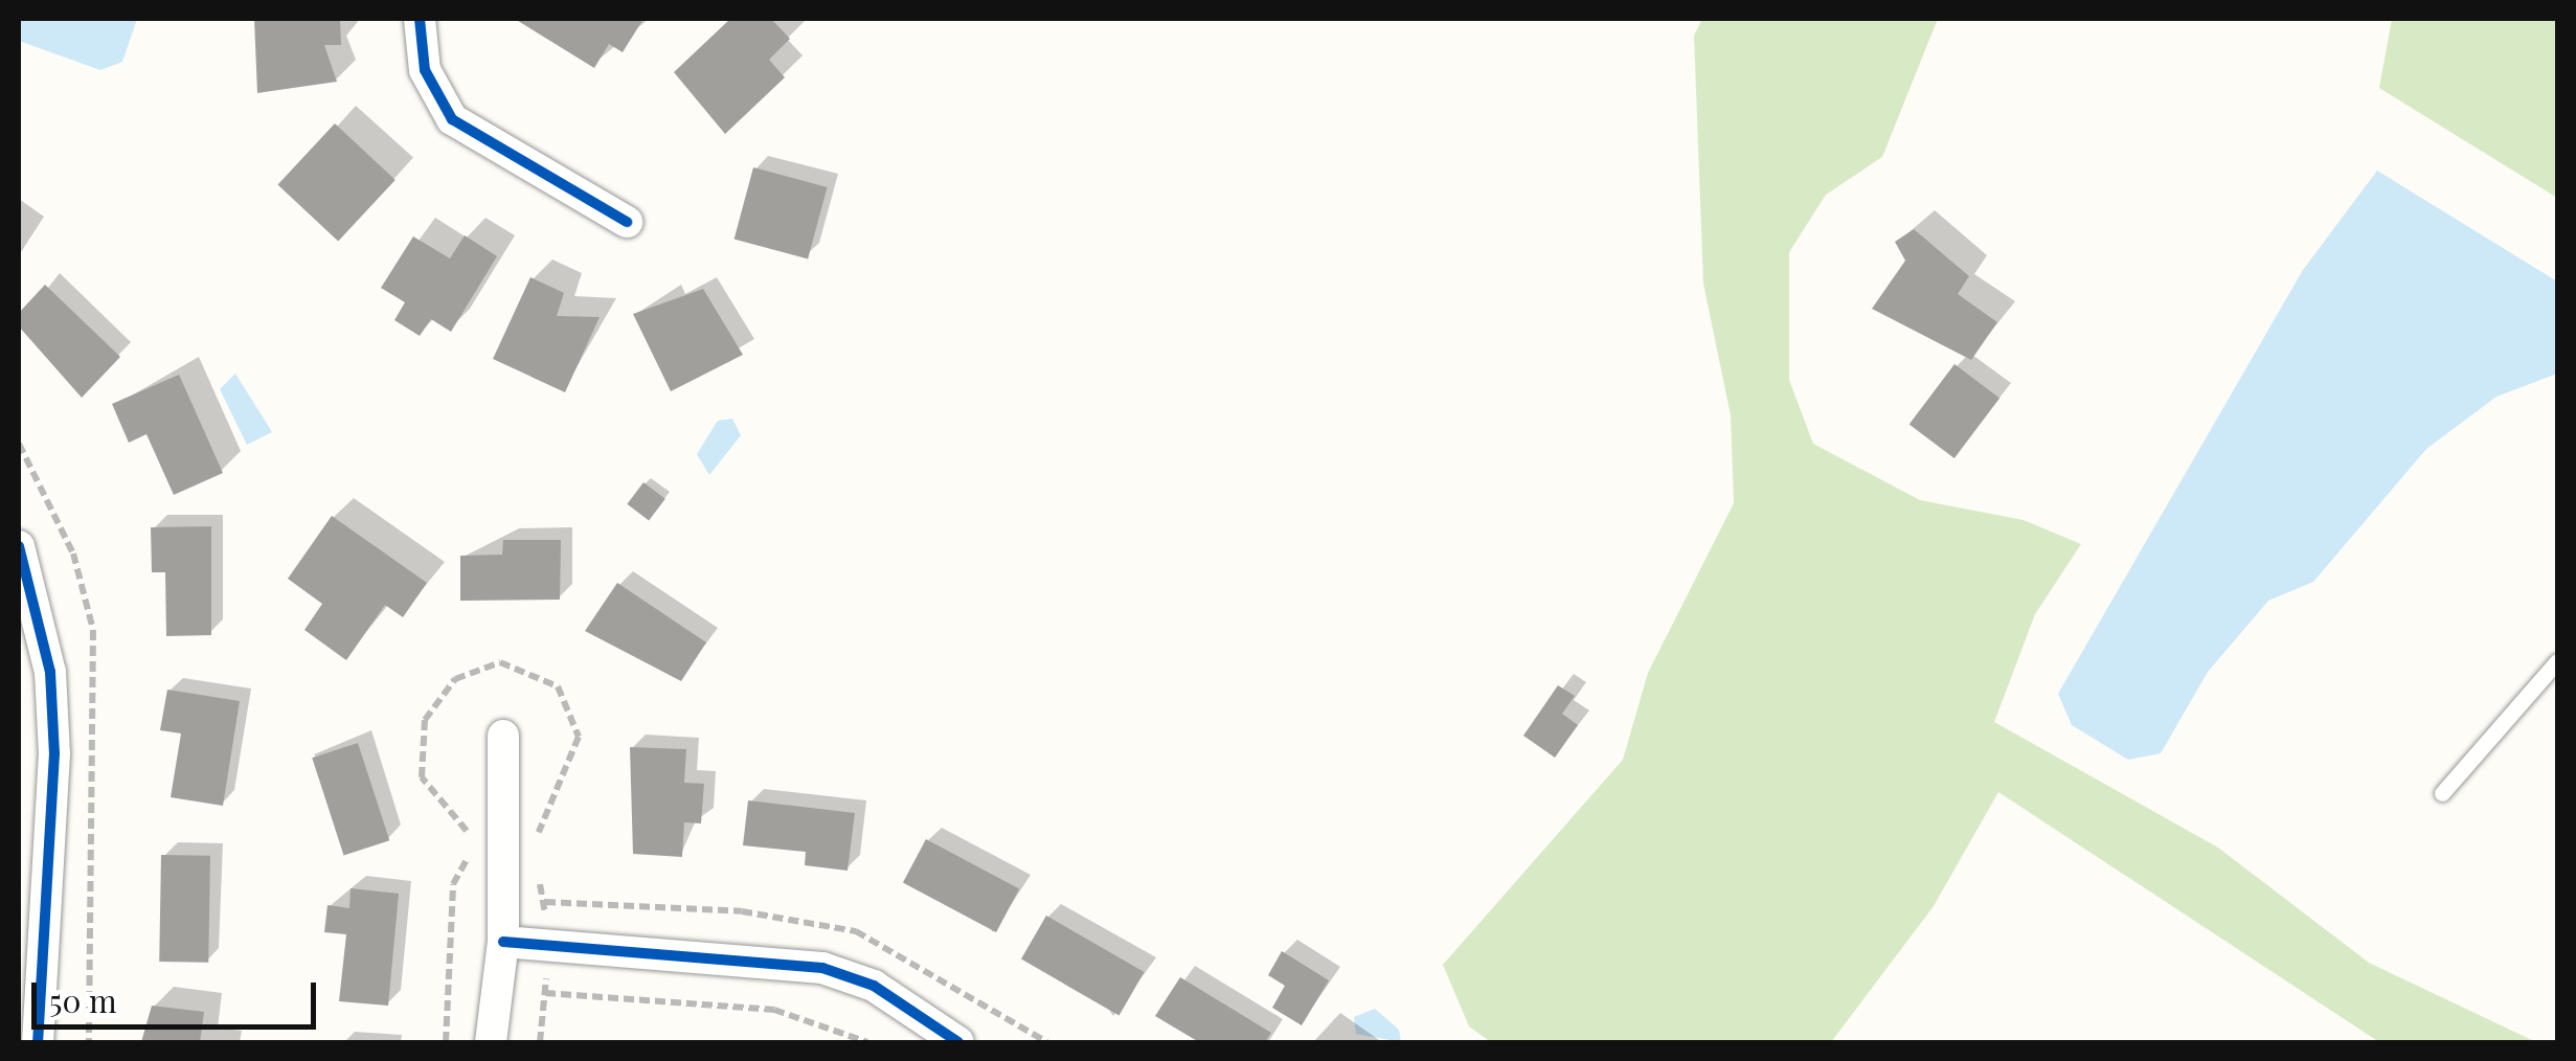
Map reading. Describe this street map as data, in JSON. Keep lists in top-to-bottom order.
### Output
{
  "scale_bar": "50 m"
}
